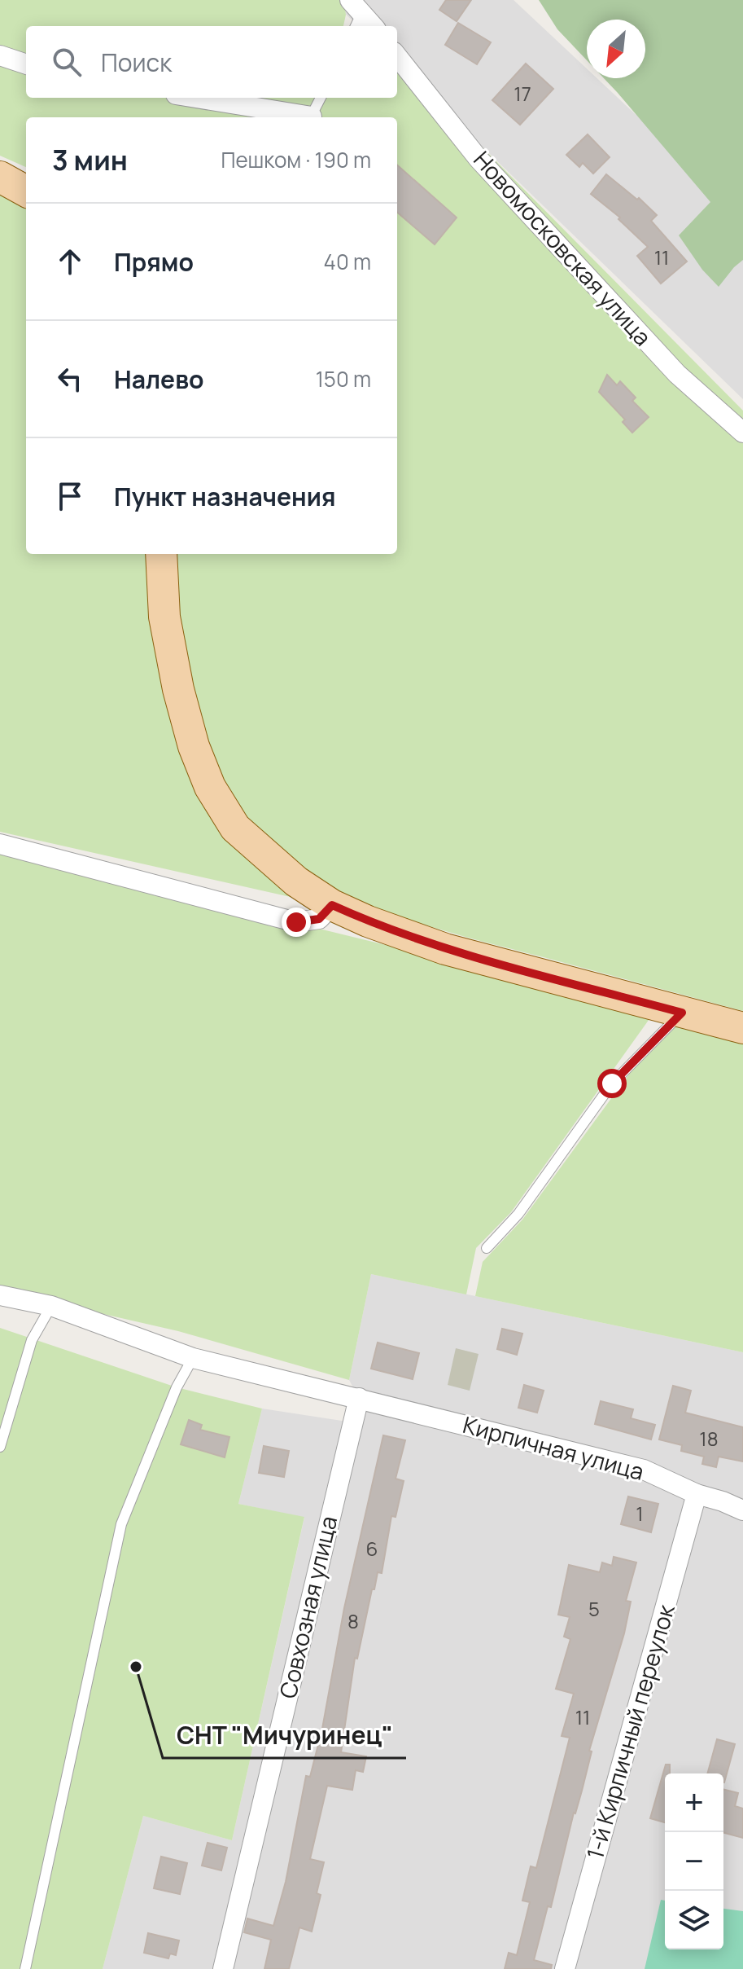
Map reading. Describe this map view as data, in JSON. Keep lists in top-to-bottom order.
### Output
{
  "streets": {
    "street": [
      "Новомосковская улица",
      "Кирпичная улица",
      "Совхозная улица",
      "1-й Кирпичный переулок"
    ]
  },
  "crossings": [
    ["Кирпичная улица", "Совхозная улица"],
    ["Кирпичная улица", "1-й Кирпичный переулок"]
  ],
  "places": ["СНТ \"Мичуринец\""],
  "house_numbers": [
    "17",
    "11",
    "18",
    "1",
    "6",
    "5",
    "8",
    "11"
  ],
  "north": "bottom left",
  "page": {
    "search": "Поиск",
    "heading": ["3 мин", "Пешком · 190 m"],
    "list": [
      ["Прямо", "40 m"],
      ["Налево", "150 m"],
      "Пункт назначения"
    ],
    "map_buttons": ["+", "−"]
  }
}
